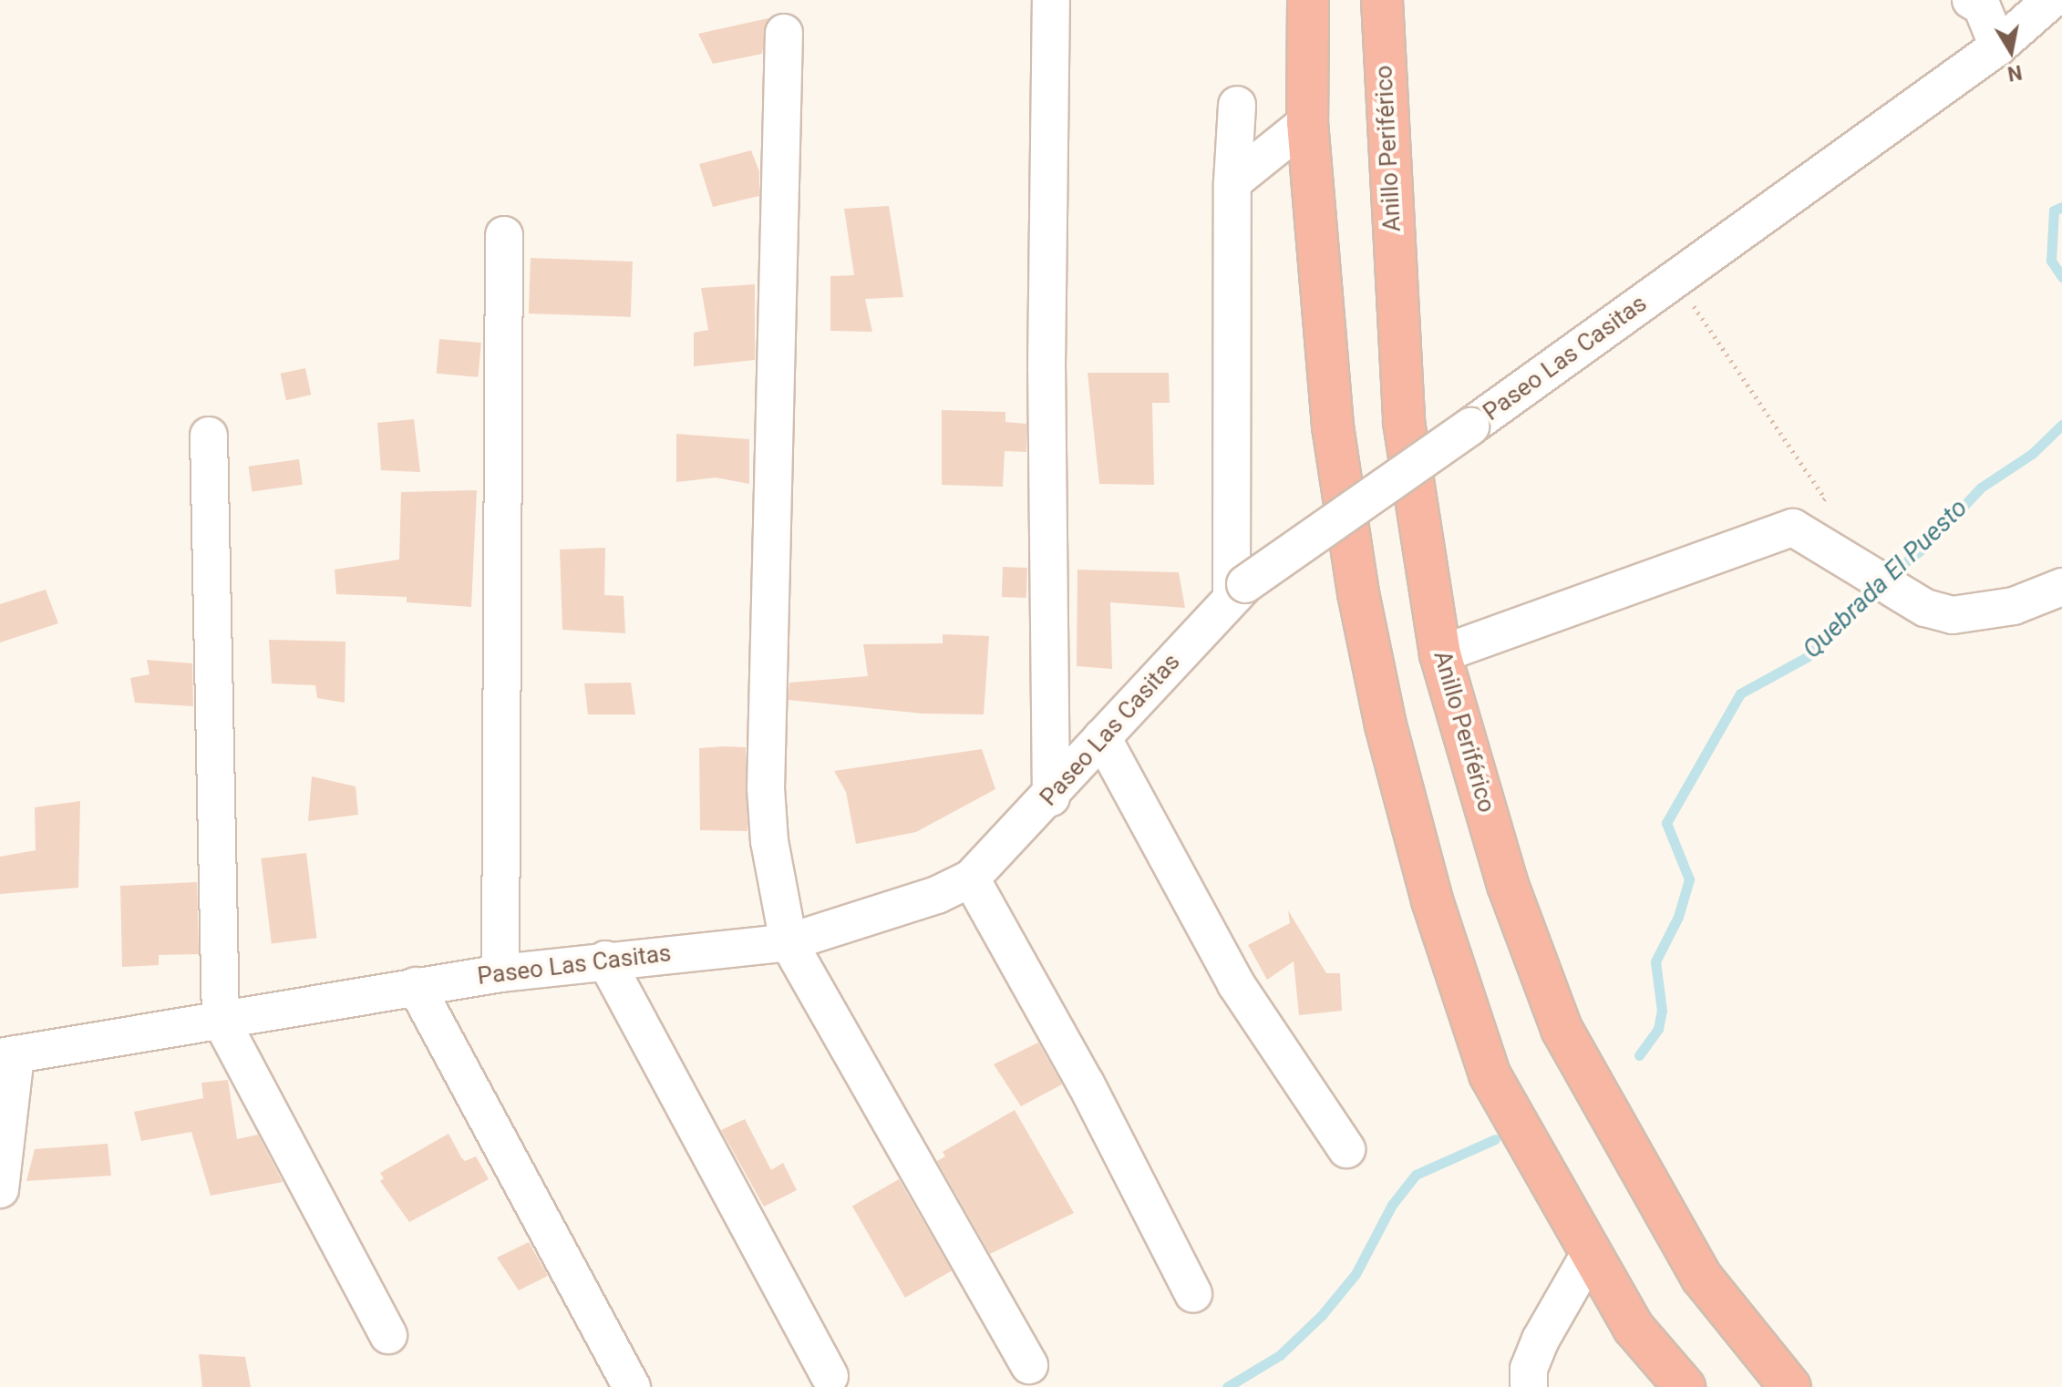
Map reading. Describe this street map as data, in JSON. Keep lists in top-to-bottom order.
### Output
{
  "streets": {
    "highway": ["Anillo Periférico"],
    "street": ["Paseo Las Casitas"]
  },
  "water": ["Quebrada El Puesto"],
  "north": "bottom"
}
